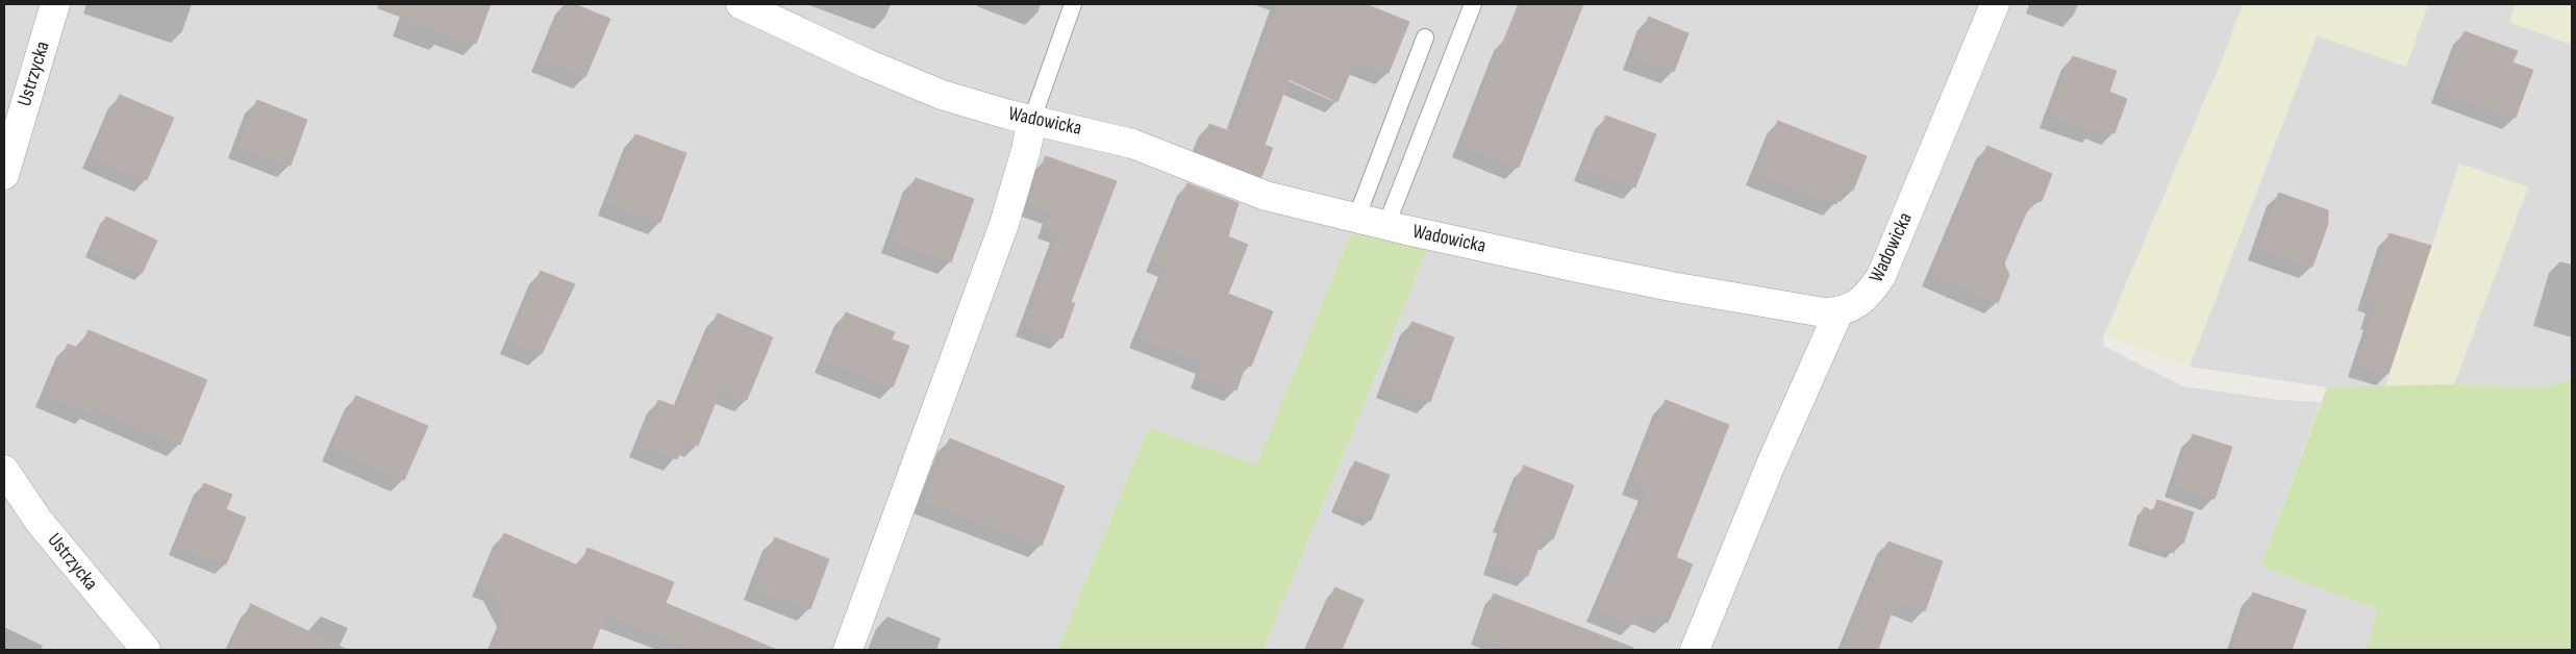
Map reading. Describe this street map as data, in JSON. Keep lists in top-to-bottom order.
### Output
{
  "streets": {
    "street": ["Ustrzycka", "Wadowicka"]
  }
}
